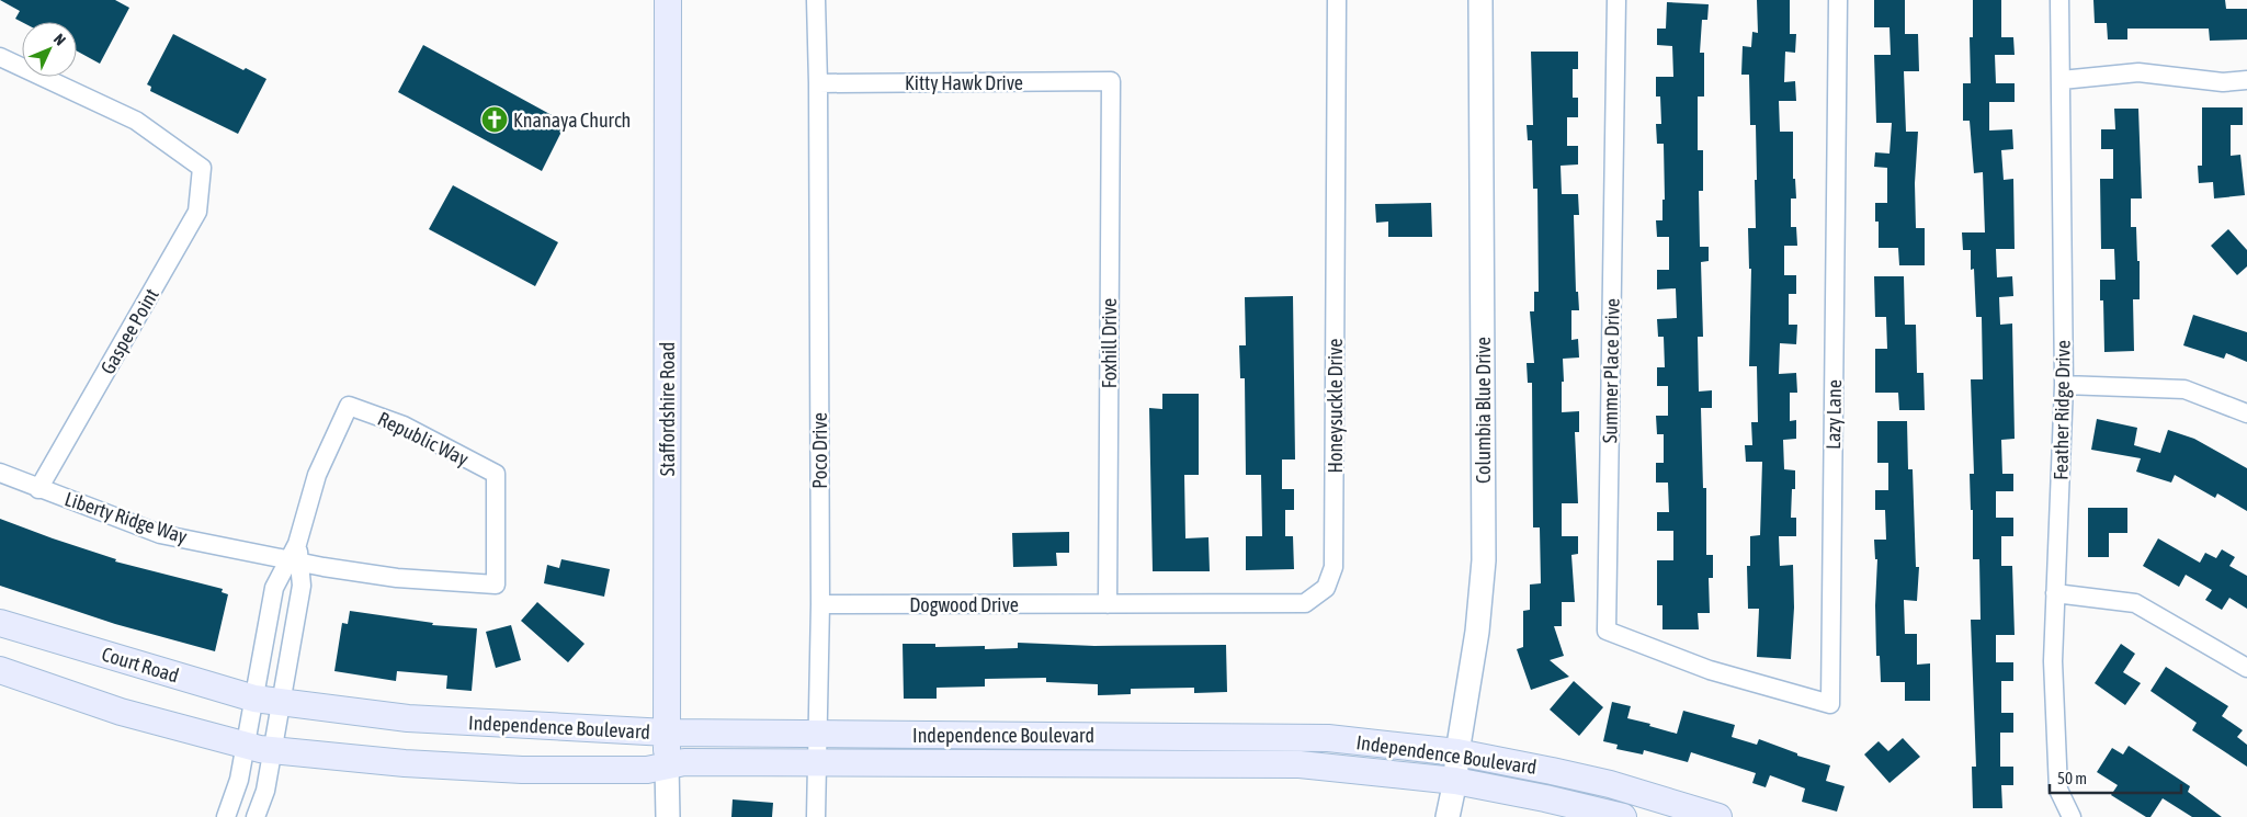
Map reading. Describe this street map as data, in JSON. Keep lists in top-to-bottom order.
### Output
{
  "streets": {
    "main road": ["Staffordshire Road", "Court Road", "Independence Boulevard"],
    "street": [
      "Kitty Hawk Drive",
      "Gaspee Point",
      "Foxhill Drive",
      "Summer Place Drive",
      "Honeysuckle Drive",
      "Columbia Blue Drive",
      "Feather Ridge Drive",
      "Lazy Lane",
      "Republic Way",
      "Poco Drive",
      "Liberty Ridge Way",
      "Dogwood Drive"
    ]
  },
  "crossings": [
    ["Kitty Hawk Drive", "Foxhill Drive"],
    ["Kitty Hawk Drive", "Poco Drive"],
    ["Gaspee Point", "Liberty Ridge Way"],
    ["Foxhill Drive", "Honeysuckle Drive"],
    ["Foxhill Drive", "Dogwood Drive"],
    ["Summer Place Drive", "Lazy Lane"],
    ["Honeysuckle Drive", "Dogwood Drive"],
    ["Staffordshire Road", "Independence Boulevard"],
    ["Columbia Blue Drive", "Independence Boulevard"],
    ["Republic Way", "Liberty Ridge Way"],
    ["Poco Drive", "Dogwood Drive"],
    ["Poco Drive", "Independence Boulevard"],
    ["Court Road", "Independence Boulevard"]
  ],
  "places": {
    "church": ["Knanaya Church"]
  },
  "scale_bar": "50 m",
  "north": "top right"
}
